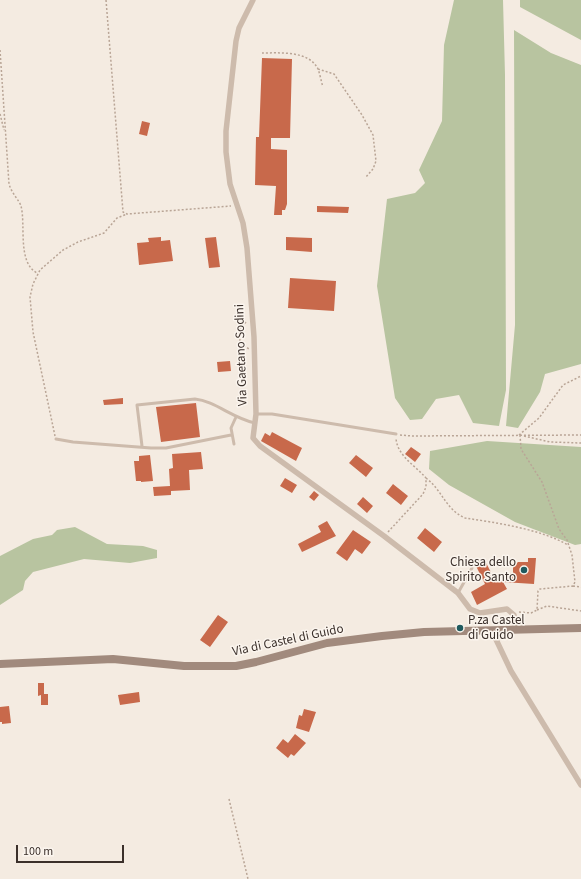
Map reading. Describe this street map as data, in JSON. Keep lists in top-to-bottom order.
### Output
{
  "streets": {
    "street": ["Via Gaetano Sodini", "Via di Castel di Guido"]
  },
  "places": ["Chiesa dello Spirito Santo", "P.za Castel di Guido"],
  "scale_bar": "100 m"
}
